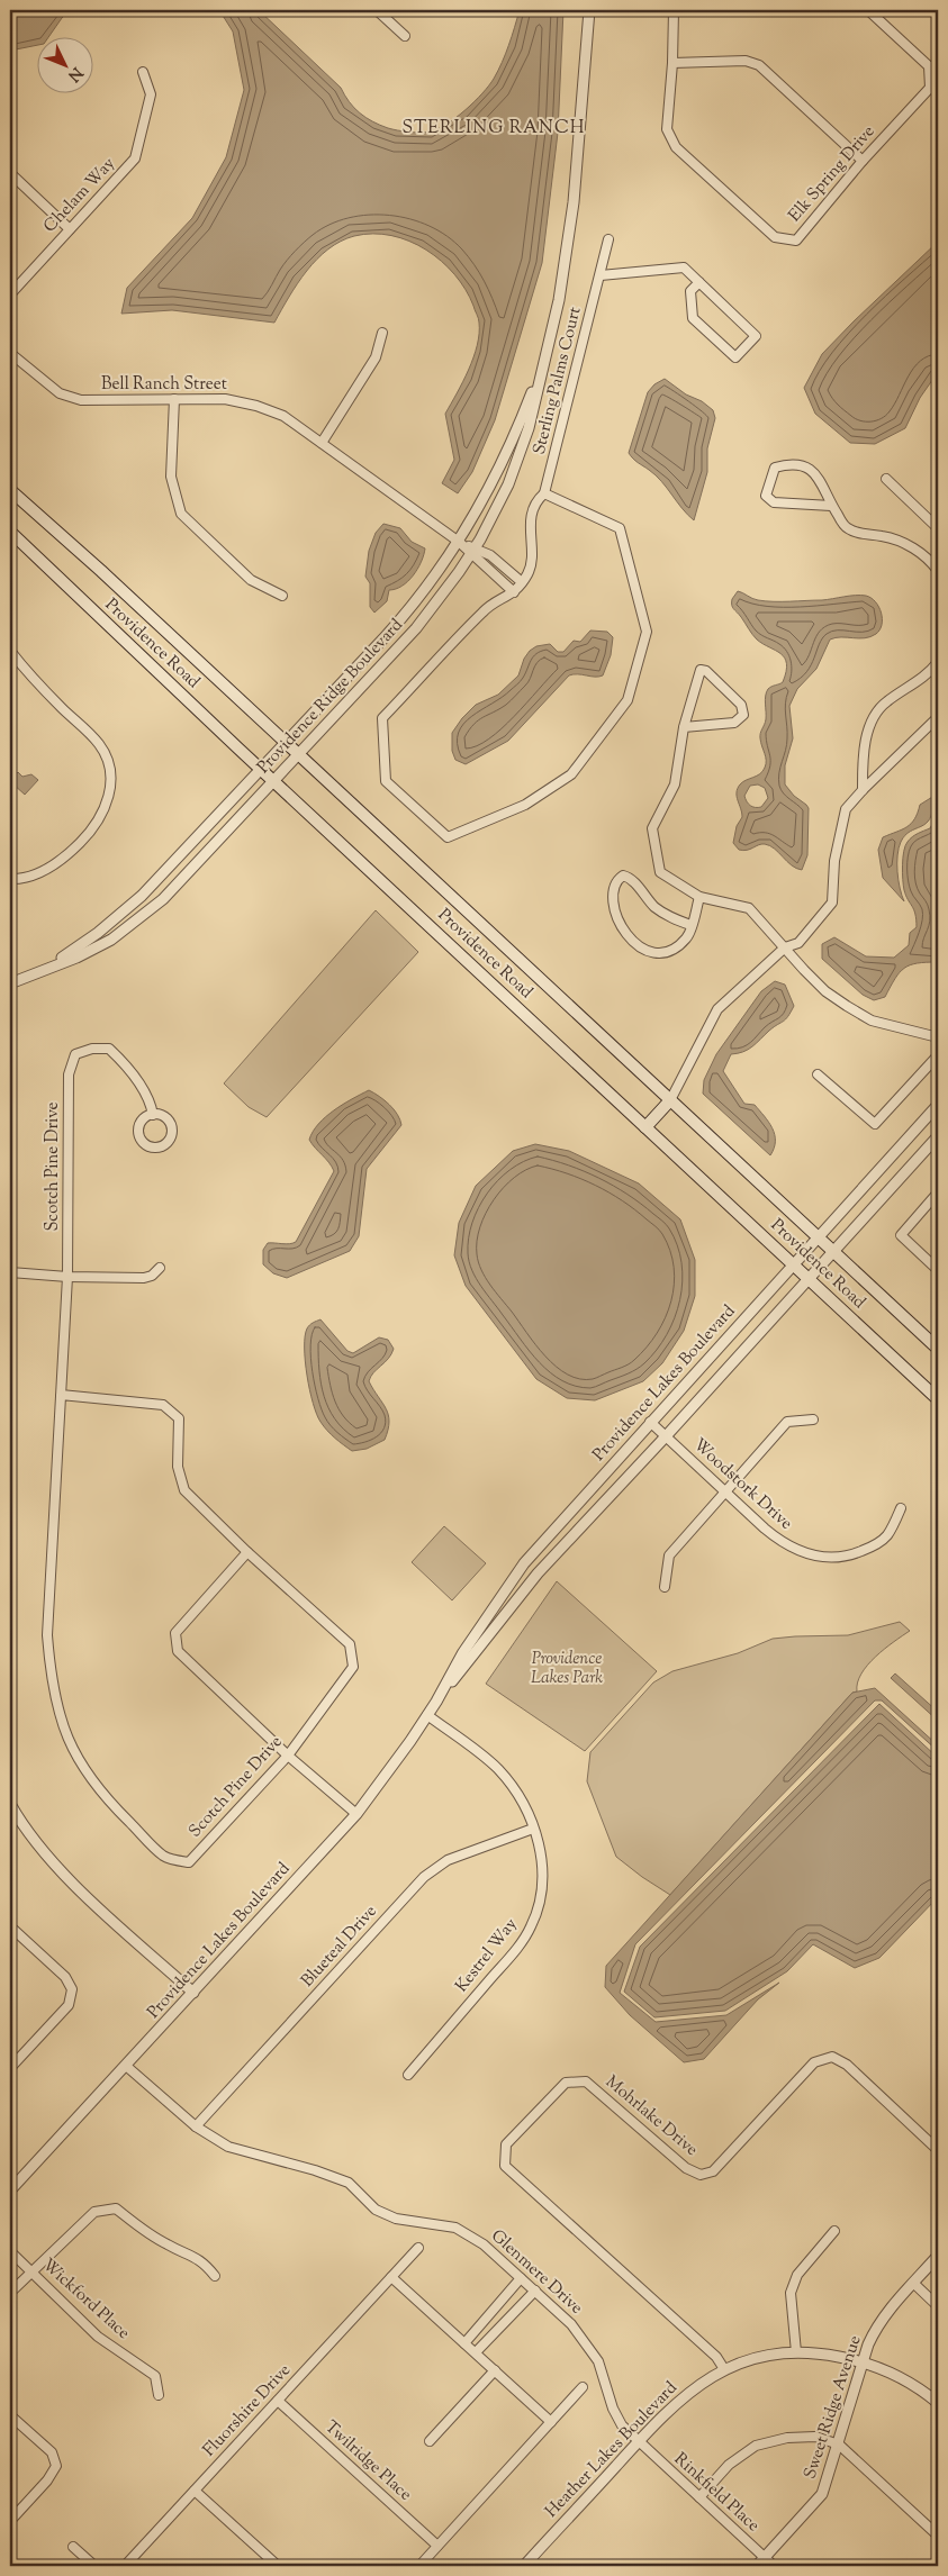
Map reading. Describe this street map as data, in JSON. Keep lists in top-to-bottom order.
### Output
{
  "streets": {
    "main road": ["Providence Road"],
    "street": [
      "Elk Spring Drive",
      "Chelam Way",
      "Sterling Palms Court",
      "Bell Ranch Street",
      "Providence Ridge Boulevard",
      "Scotch Pine Drive",
      "Providence Lakes Boulevard",
      "Woodstork Drive",
      "Blueteal Drive",
      "Kestrel Way",
      "Mohrlake Drive",
      "Glenmere Drive",
      "Wickford Place",
      "Sweet Ridge Avenue",
      "Fluorshire Drive",
      "Heather Lakes Boulevard",
      "Twilridge Place",
      "Rinkfield Place"
    ]
  },
  "crossings": [
    ["Bell Ranch Street", "Providence Ridge Boulevard"],
    ["Providence Road", "Providence Ridge Boulevard"],
    ["Providence Road", "Providence Lakes Boulevard"],
    ["Providence Lakes Boulevard", "Woodstork Drive"],
    ["Providence Lakes Boulevard", "Kestrel Way"],
    ["Providence Lakes Boulevard", "Glenmere Drive"],
    ["Blueteal Drive", "Kestrel Way"],
    ["Blueteal Drive", "Glenmere Drive"],
    ["Mohrlake Drive", "Heather Lakes Boulevard"],
    ["Glenmere Drive", "Heather Lakes Boulevard"],
    ["Glenmere Drive", "Rinkfield Place"],
    ["Sweet Ridge Avenue", "Heather Lakes Boulevard"],
    ["Sweet Ridge Avenue", "Rinkfield Place"],
    ["Fluorshire Drive", "Twilridge Place"],
    ["Heather Lakes Boulevard", "Rinkfield Place"]
  ],
  "districts": ["STERLING RANCH"],
  "parks": ["Providence Lakes Park"],
  "north": "bottom right"
}
